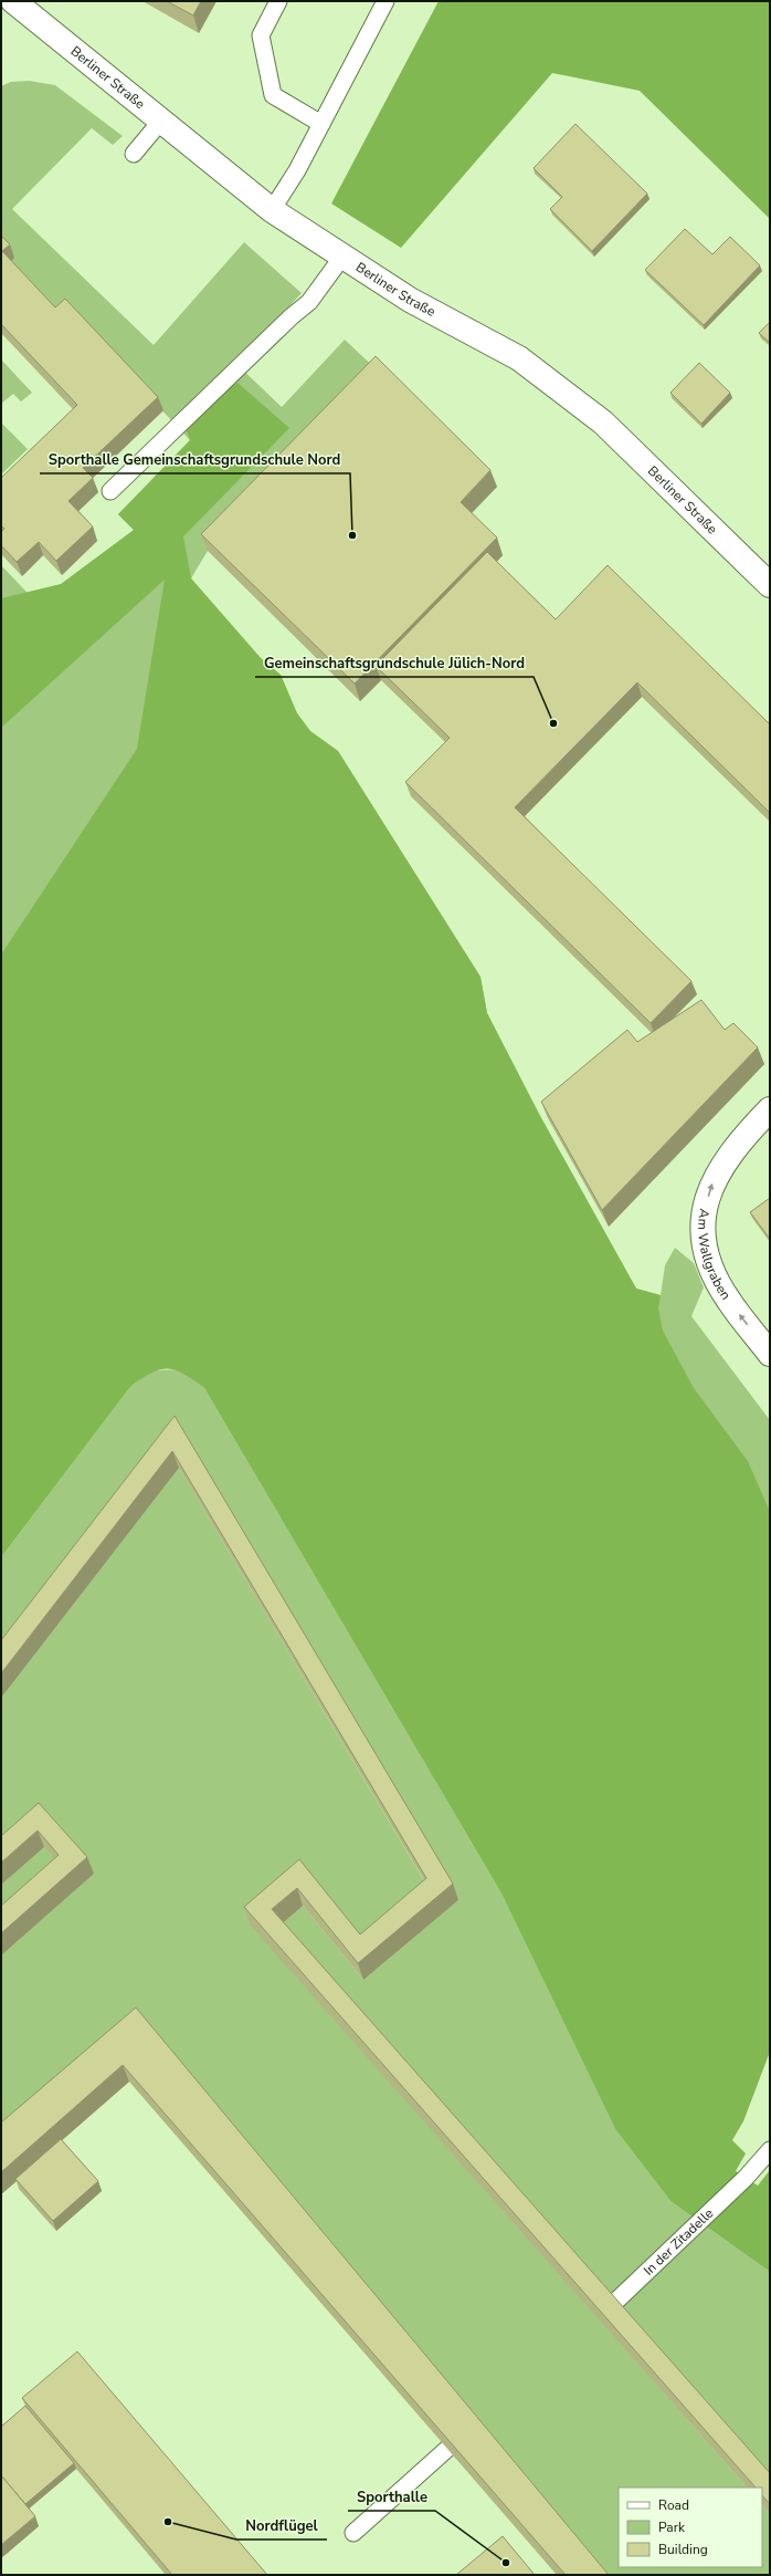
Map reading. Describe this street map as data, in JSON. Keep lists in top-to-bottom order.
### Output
{
  "streets": {
    "street": ["Berliner Straße", "Am Wallgraben"],
    "lane": ["In der Zitadelle"]
  },
  "one_way": ["Am Wallgraben"],
  "places": [
    "Sporthalle Gemeinschaftsgrundschule Nord",
    "Gemeinschaftsgrundschule Jülich-Nord",
    "Nordflügel",
    "Sporthalle"
  ],
  "legend": ["Road", "Park", "Building"]
}
